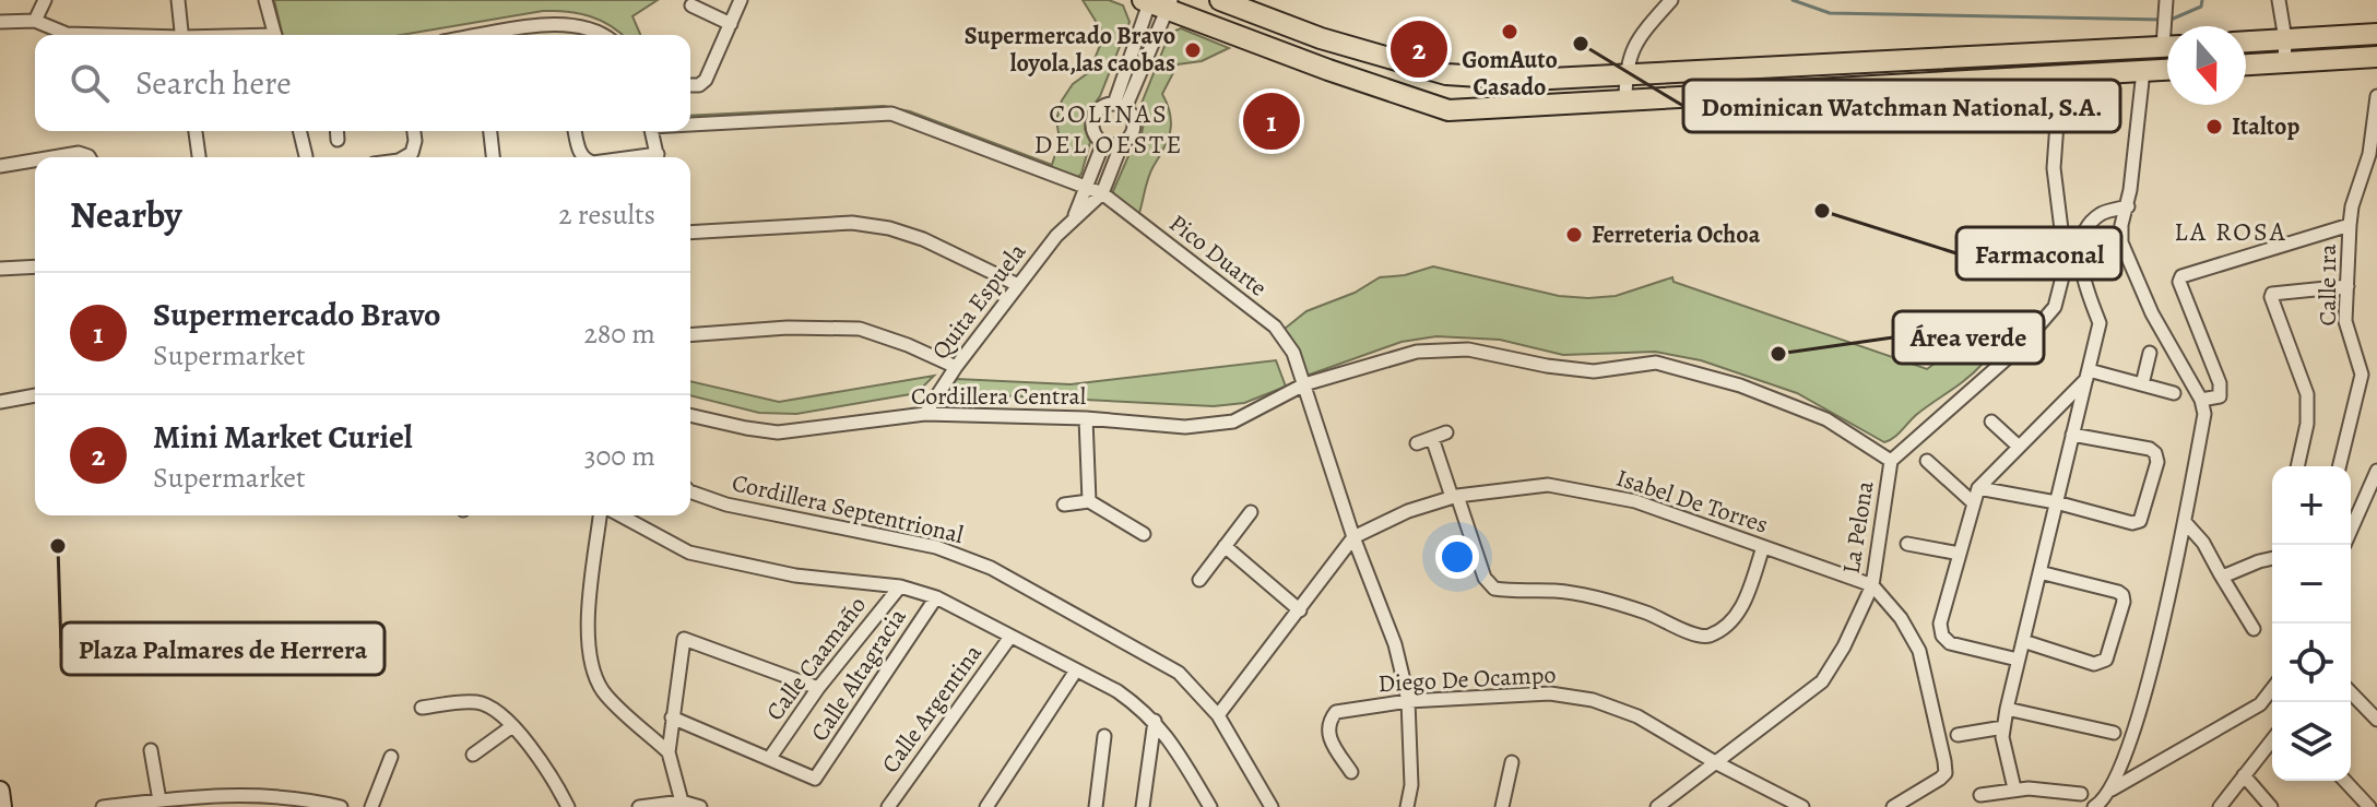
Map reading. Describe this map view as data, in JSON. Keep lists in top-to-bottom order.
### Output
{
  "streets": {
    "street": [
      "Pico Duarte",
      "Calle 1ra",
      "Quita Espuela",
      "Cordillera Central",
      "Isabel De Torres",
      "Cordillera Septentrional",
      "La Pelona",
      "Calle Caamaño",
      "Calle Altagracia",
      "Diego De Ocampo",
      "Calle Argentina"
    ]
  },
  "crossings": [
    ["Pico Duarte", "Cordillera Central"],
    ["Pico Duarte", "Isabel De Torres"],
    ["Pico Duarte", "Diego De Ocampo"],
    ["Quita Espuela", "Cordillera Central"],
    ["Cordillera Central", "La Pelona"],
    ["Isabel De Torres", "Cordillera Septentrional"],
    ["Isabel De Torres", "La Pelona"],
    ["La Pelona", "Diego De Ocampo"],
    ["Calle Caamaño", "Calle Altagracia"]
  ],
  "districts": ["COLINAS DEL OESTE", "LA ROSA"],
  "places": [
    "GomAuto Casado",
    "Dominican Watchman National, S.A.",
    "Supermercado Bravo loyola,las caobas",
    "Italtop",
    "Farmaconal",
    "Ferreteria Ochoa",
    "Área verde",
    "Plaza Palmares de Herrera"
  ],
  "north": "bottom",
  "page": {
    "pins": ["2", "1"],
    "search": "Search here",
    "heading": ["Nearby", "2 results"],
    "list": [
      {
        "mark": "1",
        "name": "Supermercado Bravo",
        "note": "Supermarket",
        "value": "280 m"
      },
      {
        "mark": "2",
        "name": "Mini Market Curiel",
        "note": "Supermarket",
        "value": "300 m"
      }
    ],
    "map_buttons": ["+", "−"]
  }
}
